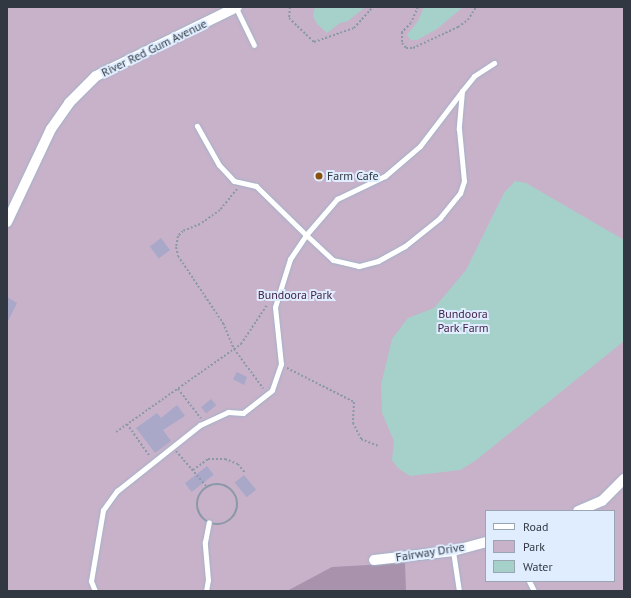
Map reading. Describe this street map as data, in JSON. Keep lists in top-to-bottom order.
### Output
{
  "streets": {
    "street": ["River Red Gum Avenue", "Fairway Drive"]
  },
  "parks": ["Bundoora Park", "Bundoora Park Farm"],
  "places": ["Farm Cafe"],
  "legend": ["Road", "Park", "Water"]
}
